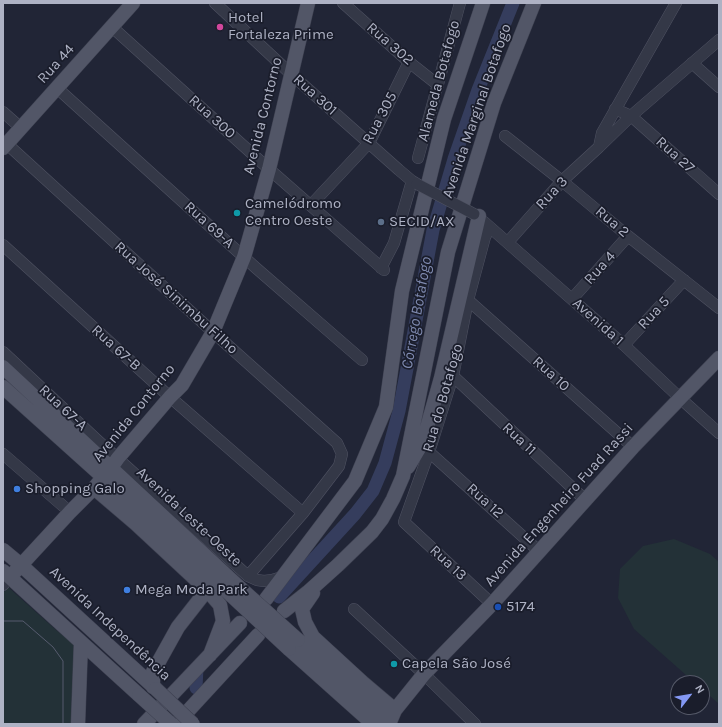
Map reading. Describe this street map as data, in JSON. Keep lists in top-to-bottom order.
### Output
{
  "streets": {
    "main road": [
      "Rua 44",
      "Avenida Marginal Botafogo",
      "Avenida Contorno",
      "Avenida Engenheiro Fuad Rassi",
      "Avenida Leste-Oeste",
      "Avenida Independência"
    ],
    "street": [
      "Rua 302",
      "Alameda Botafogo",
      "Rua 301",
      "Rua 300",
      "Rua 305",
      "Rua 27",
      "Rua 3",
      "Rua 2",
      "Rua 69-A",
      "Rua 4",
      "Rua José Sinimbu Filho",
      "Rua 5",
      "Avenida 1",
      "Rua 67-B",
      "Rua 10",
      "Rua do Botafogo",
      "Rua 67-A",
      "Rua 11",
      "Rua 12",
      "Rua 13"
    ]
  },
  "crossings": [
    ["Rua 302", "Alameda Botafogo"],
    ["Rua 302", "Rua 305"],
    ["Rua 44", "Rua 300"],
    ["Rua 44", "Rua 69-A"],
    ["Rua 44", "Rua José Sinimbu Filho"],
    ["Rua 301", "Avenida Contorno"],
    ["Rua 301", "Rua 300"],
    ["Rua 301", "Rua 305"],
    ["Rua 301", "Avenida 1"],
    ["Avenida Contorno", "Rua 300"],
    ["Avenida Contorno", "Rua 69-A"],
    ["Avenida Contorno", "Rua José Sinimbu Filho"],
    ["Avenida Contorno", "Rua 67-B"],
    ["Avenida Contorno", "Avenida Leste-Oeste"],
    ["Avenida Contorno", "Avenida Independência"],
    ["Rua 300", "Rua 305"],
    ["Rua 27", "Rua 3"],
    ["Rua 3", "Rua 2"],
    ["Rua 3", "Avenida 1"],
    ["Rua 2", "Rua 4"],
    ["Rua 2", "Rua 5"],
    ["Rua 4", "Avenida 1"],
    ["Rua José Sinimbu Filho", "Rua 67-B"],
    ["Rua 5", "Avenida 1"],
    ["Avenida 1", "Rua do Botafogo"],
    ["Avenida 1", "Avenida Engenheiro Fuad Rassi"],
    ["Rua 10", "Rua do Botafogo"],
    ["Rua 10", "Avenida Engenheiro Fuad Rassi"],
    ["Rua do Botafogo", "Rua 11"],
    ["Rua do Botafogo", "Rua 12"],
    ["Rua do Botafogo", "Rua 13"],
    ["Rua 67-A", "Avenida Leste-Oeste"],
    ["Rua 11", "Avenida Engenheiro Fuad Rassi"],
    ["Rua 12", "Avenida Engenheiro Fuad Rassi"],
    ["Avenida Engenheiro Fuad Rassi", "Avenida Leste-Oeste"],
    ["Avenida Engenheiro Fuad Rassi", "Rua 13"]
  ],
  "water": ["Córrego Botafogo"],
  "places": [
    "Hotel Fortaleza Prime",
    "Camelódromo Centro Oeste",
    "SECID/AX",
    "Shopping Galo",
    "Mega Moda Park",
    "5174",
    "Capela São José"
  ],
  "north": "top right"
}
